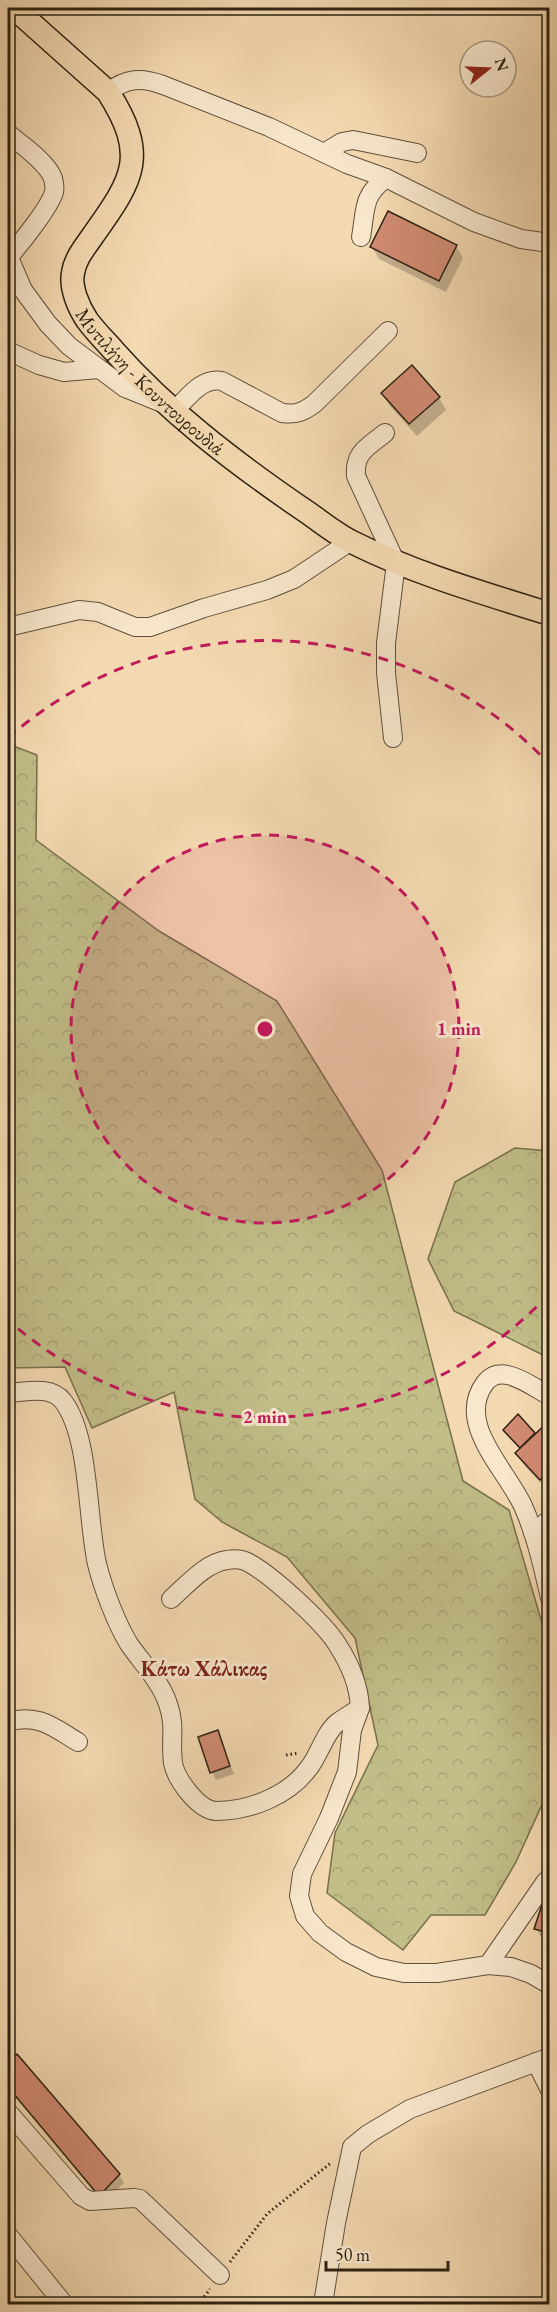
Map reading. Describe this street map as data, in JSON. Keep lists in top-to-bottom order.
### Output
{
  "streets": {
    "main road": ["Μυτιλήνη - Κουντουρουδιά"]
  },
  "districts": ["Κάτω Χάλικας"],
  "scale_bar": "50 m",
  "north": "right",
  "rings": ["1 min", "2 min"]
}
